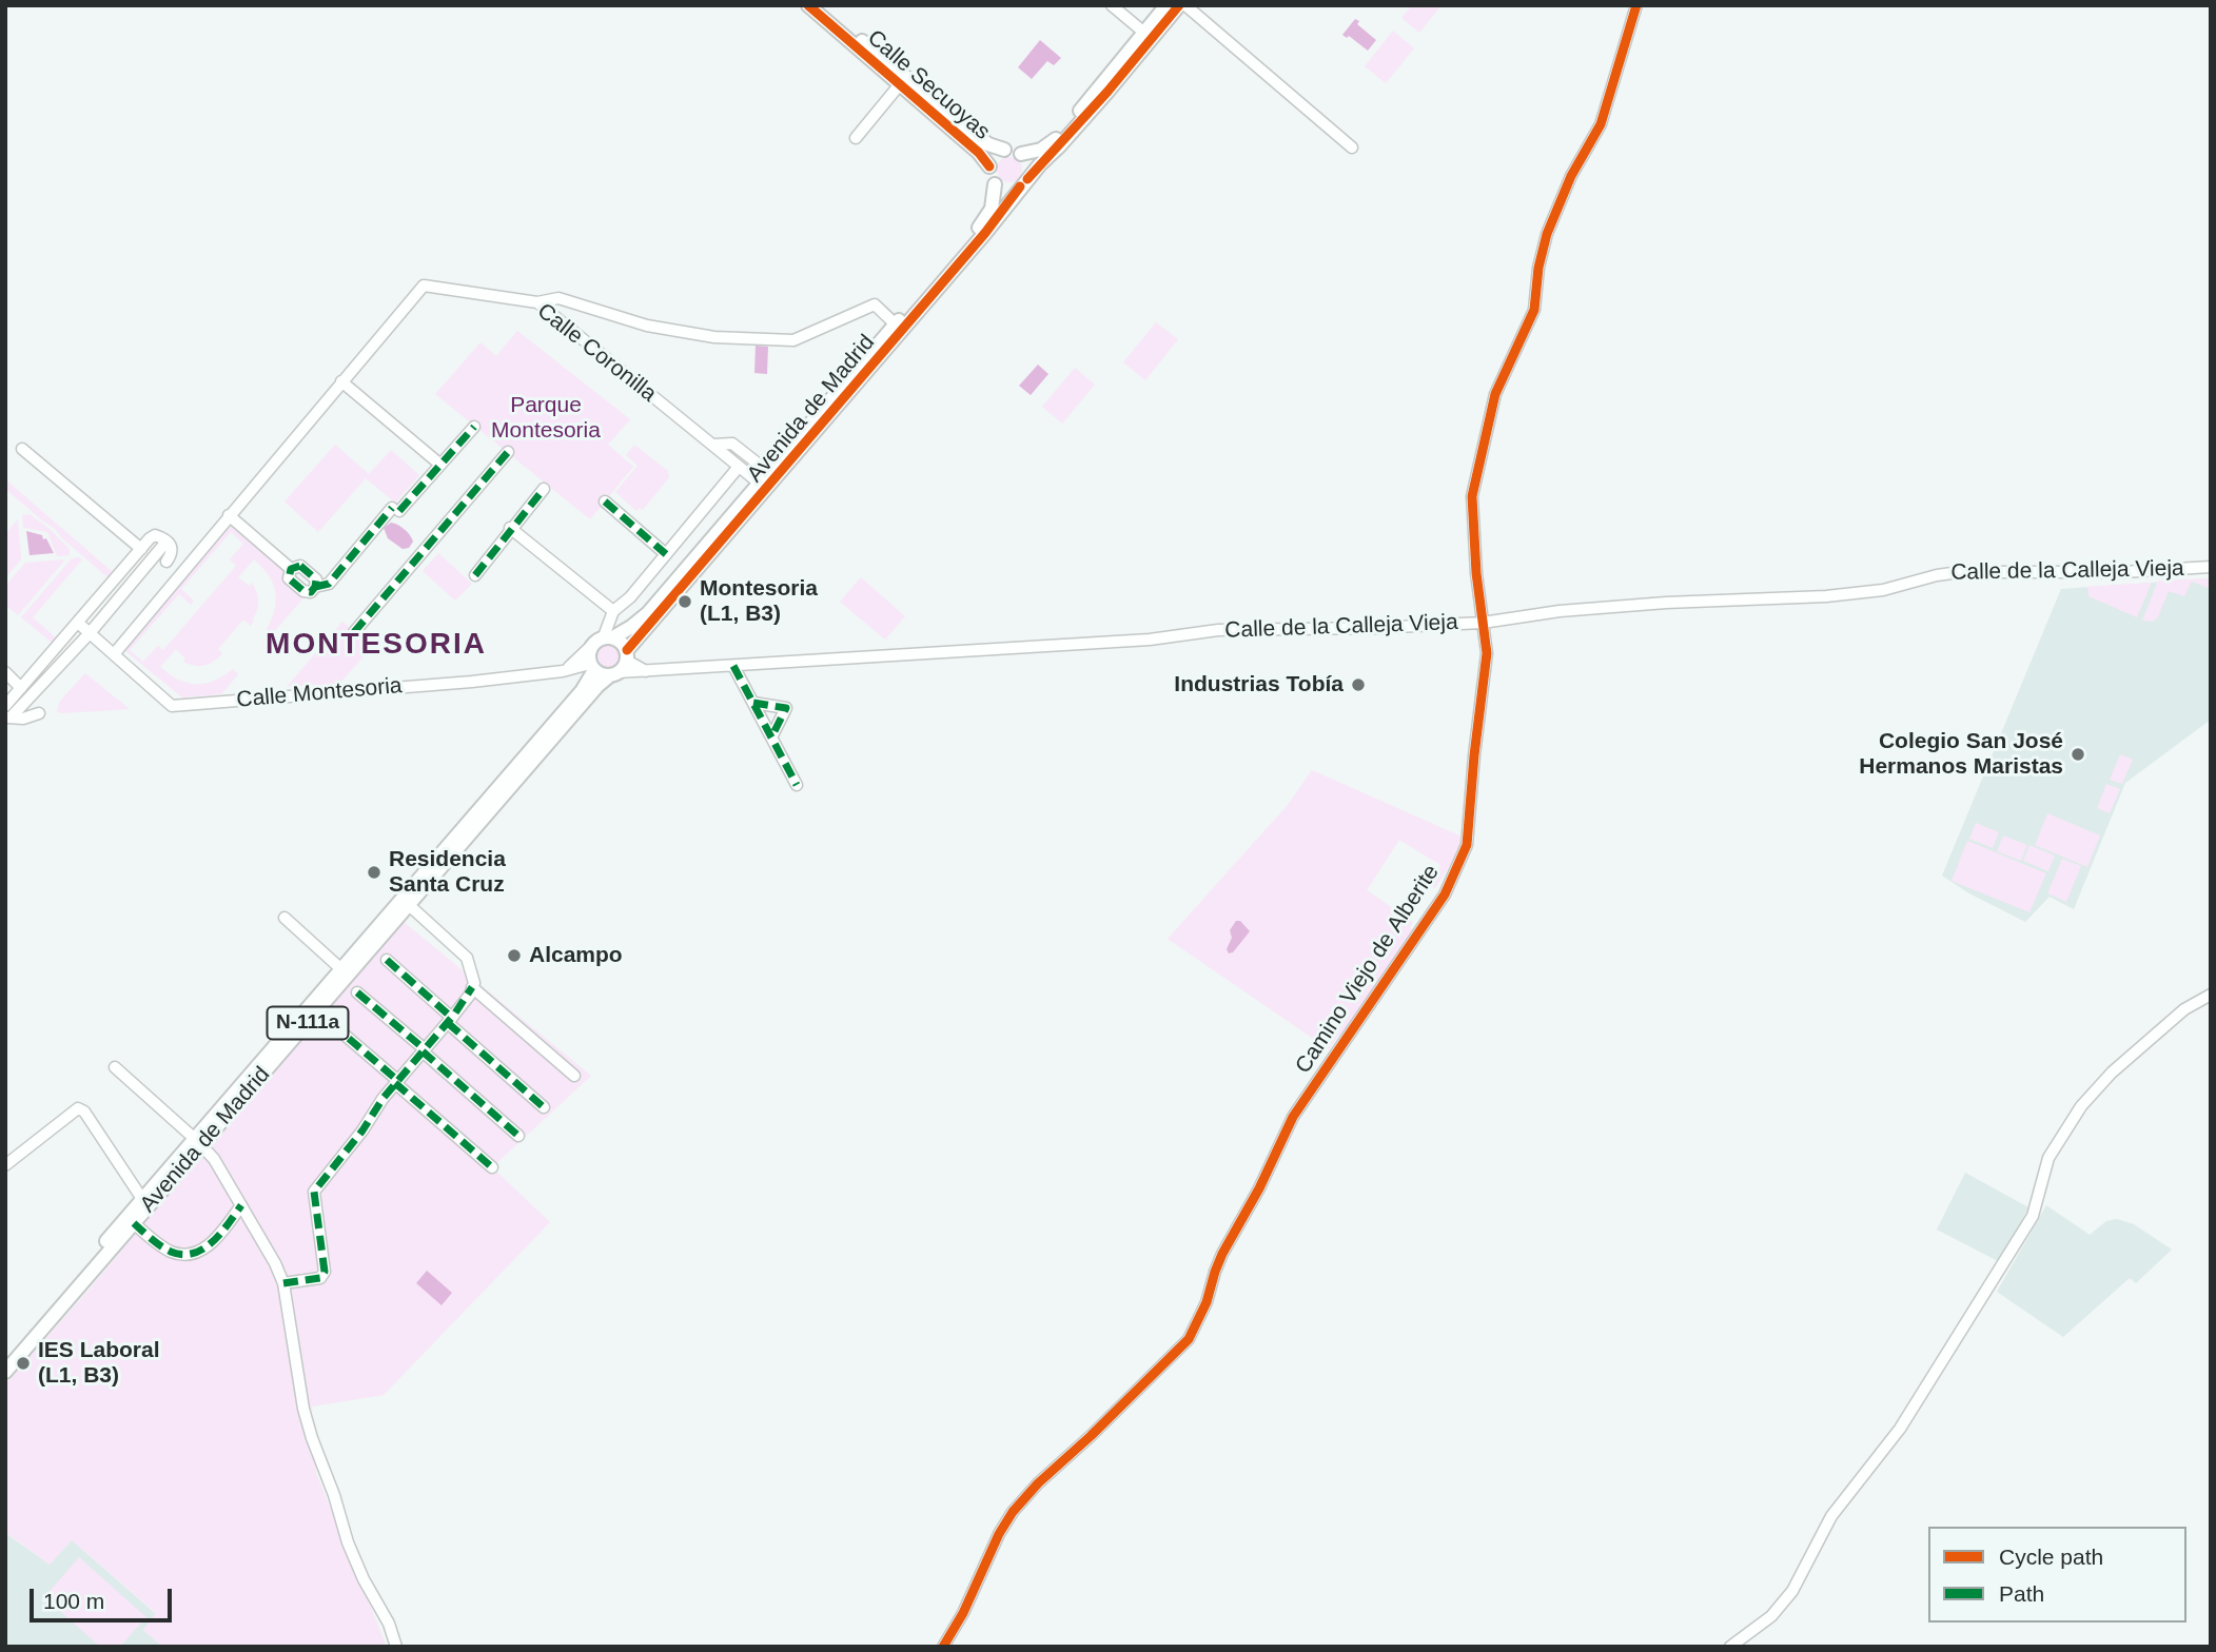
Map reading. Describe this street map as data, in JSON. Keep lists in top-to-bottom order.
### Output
{
  "streets": {
    "main road": ["Calle Secuoyas", "Avenida de Madrid", "N-111a"],
    "street": [
      "Calle Coronilla",
      "Calle de la Calleja Vieja",
      "Calle Montesoria",
      "Camino Viejo de Alberite"
    ]
  },
  "crossings": [
    ["Calle Secuoyas", "Avenida de Madrid"],
    ["Calle Coronilla", "Avenida de Madrid"],
    ["Avenida de Madrid", "Calle Montesoria"],
    ["Avenida de Madrid", "N-111a"],
    ["Calle de la Calleja Vieja", "Camino Viejo de Alberite"],
    ["Calle Montesoria", "N-111a"]
  ],
  "districts": ["MONTESORIA"],
  "parks": ["Parque Montesoria"],
  "places": [
    "Montesoria (L1, B3)",
    "Industrias Tobía",
    "Colegio San José Hermanos Maristas",
    "Residencia Santa Cruz",
    "Alcampo",
    "IES Laboral (L1, B3)"
  ],
  "legend": ["Cycle path", "Path"],
  "scale_bar": "100 m"
}
